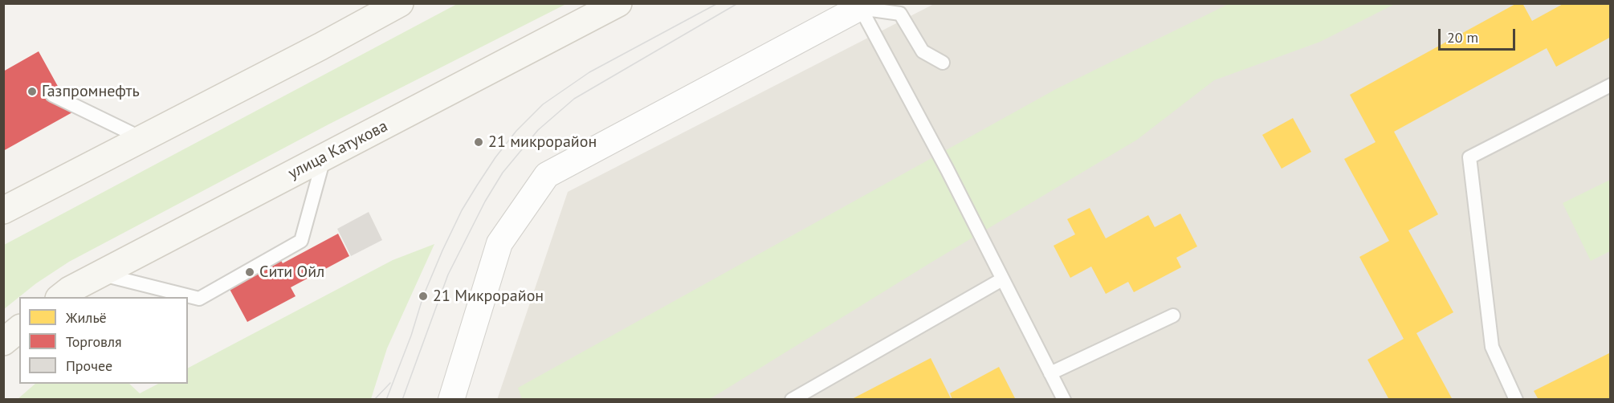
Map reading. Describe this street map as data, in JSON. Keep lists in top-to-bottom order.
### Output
{
  "streets": {
    "main road": ["улица Катукова"]
  },
  "places": [
    "Газпромнефть",
    "21 микрорайон",
    "Сити Ойл",
    "21 Микрорайон"
  ],
  "legend": ["Жильё", "Торговля", "Прочее"],
  "scale_bar": "20 m"
}
